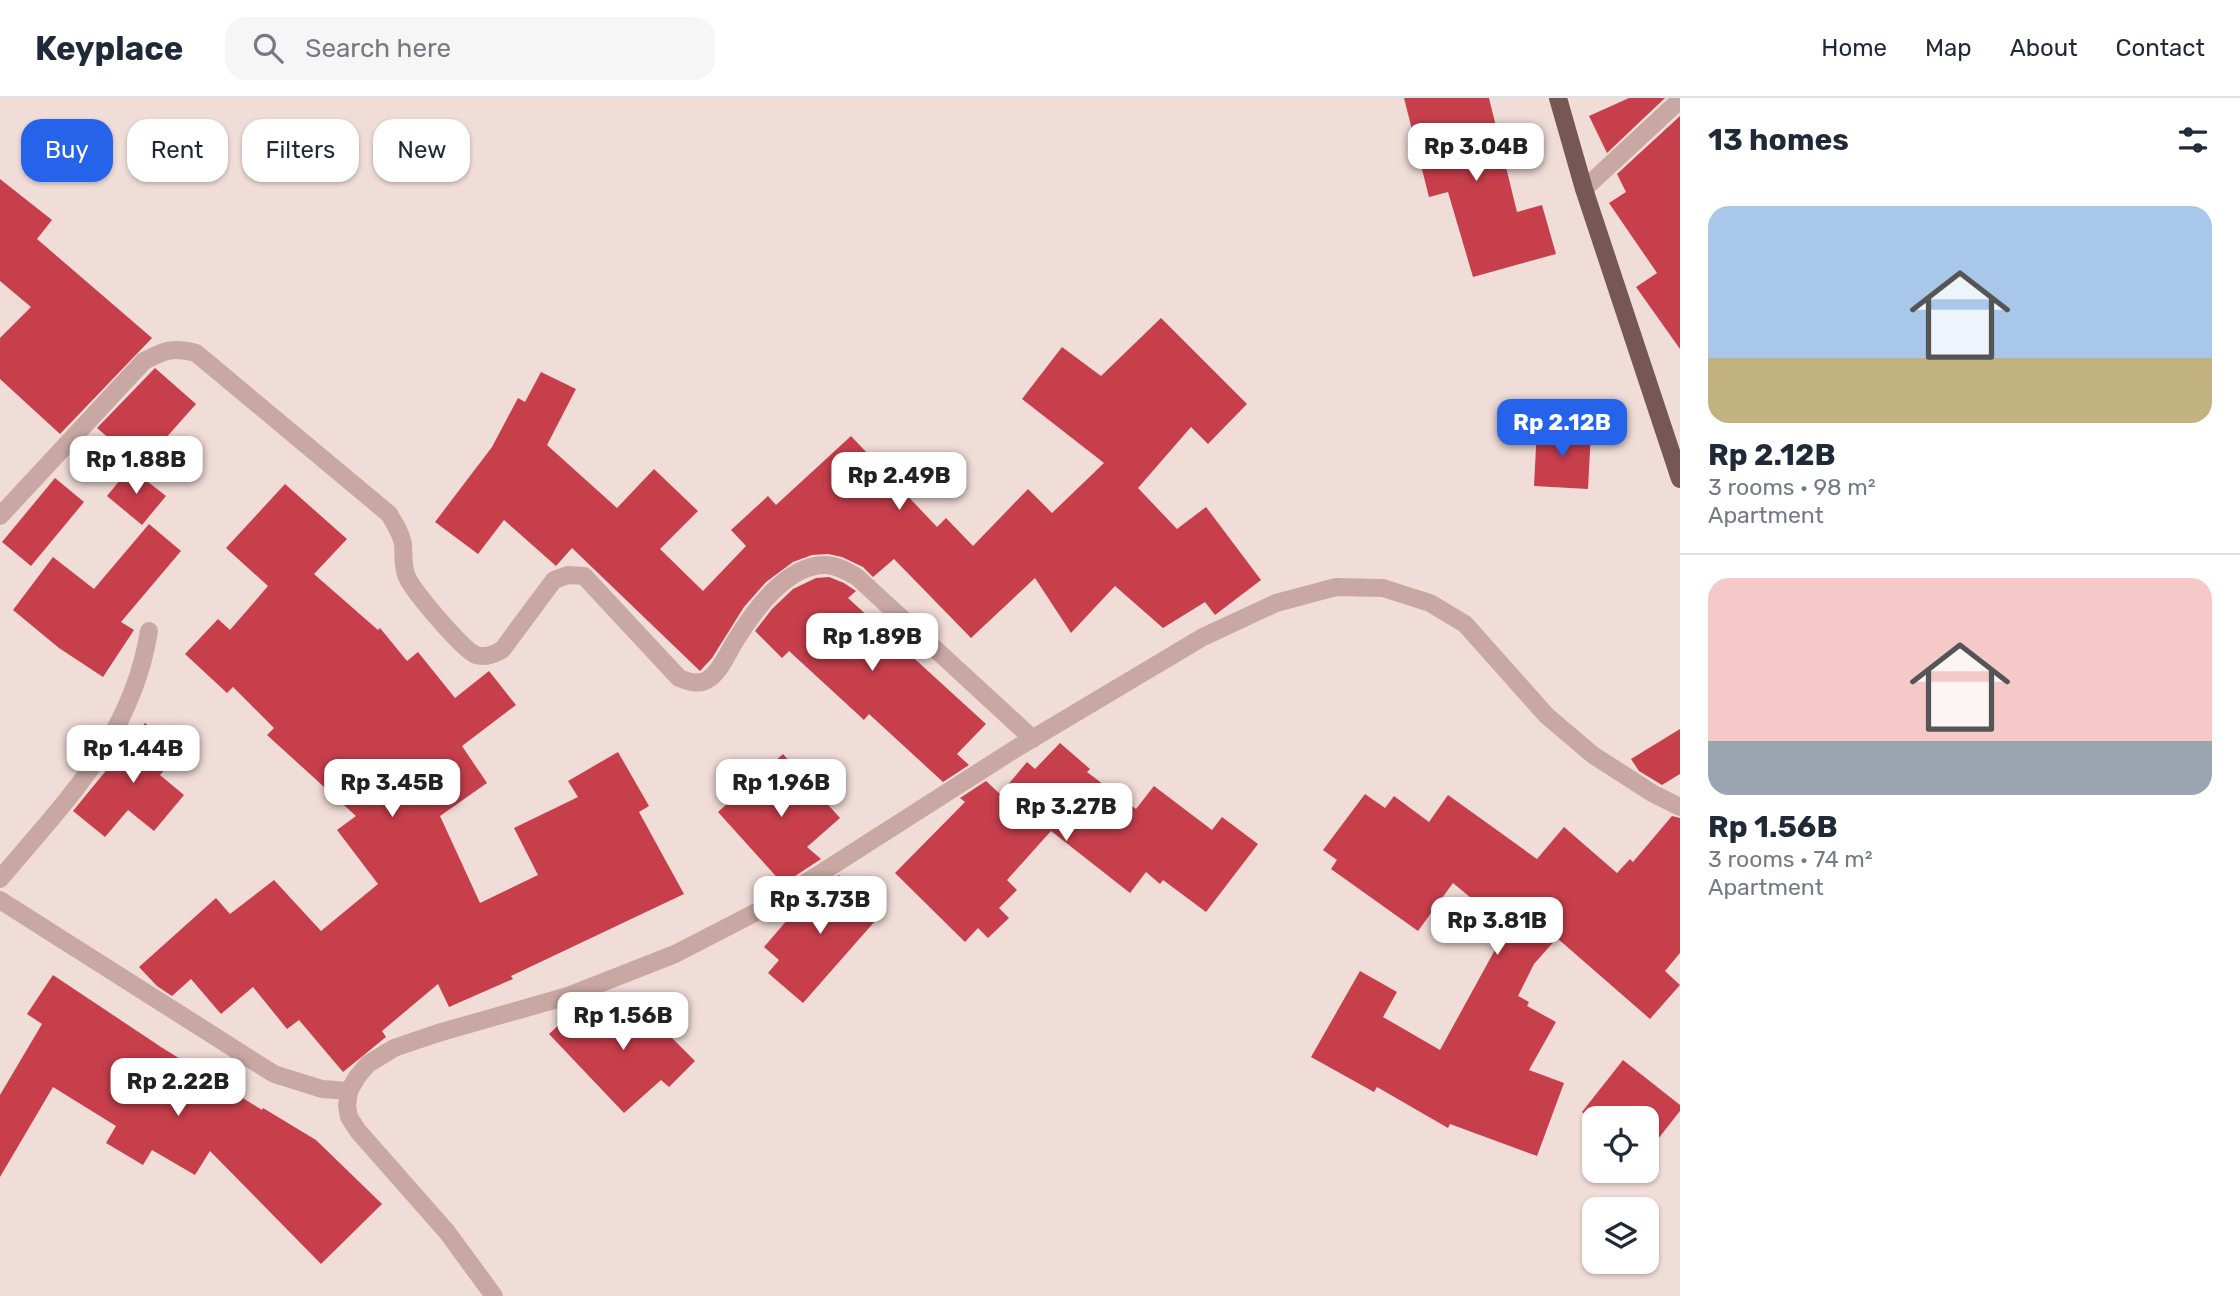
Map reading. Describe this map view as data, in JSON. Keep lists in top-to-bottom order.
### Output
{
  "page": {
    "header": "Keyplace",
    "search": "Search here",
    "nav": [
      "Home",
      "Map",
      "About",
      "Contact"
    ],
    "heading": "13 homes",
    "chip": [
      "Buy",
      "Rent",
      "Filters",
      "New"
    ],
    "price": [
      "Rp 3.04B",
      "Rp 2.12B",
      "Rp 1.88B",
      "Rp 2.49B",
      "Rp 1.89B",
      "Rp 1.44B",
      "Rp 3.45B",
      "Rp 1.96B",
      "Rp 3.27B",
      "Rp 3.73B",
      "Rp 3.81B",
      "Rp 1.56B",
      "Rp 2.22B"
    ],
    "list": [
      {
        "name": "Rp 2.12B",
        "note": "3 rooms · 98 m² · Apartment"
      },
      {
        "name": "Rp 1.56B",
        "note": "3 rooms · 74 m² · Apartment"
      }
    ]
  }
}
